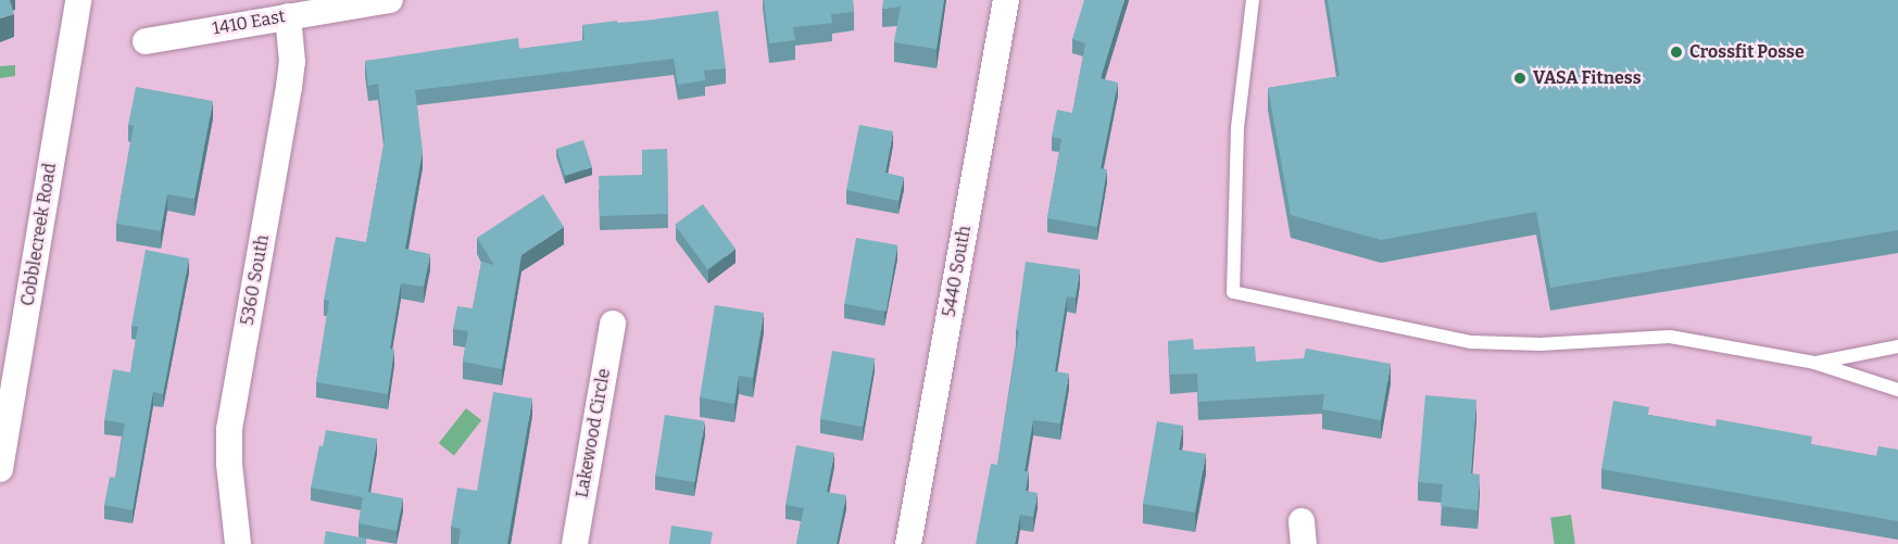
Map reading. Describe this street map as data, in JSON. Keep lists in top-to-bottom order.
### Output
{
  "streets": {
    "street": [
      "1410 East",
      "Cobblecreek Road",
      "5440 South",
      "5360 South",
      "Lakewood Circle"
    ]
  },
  "crossings": [
    ["1410 East", "5360 South"]
  ],
  "places": ["Crossfit Posse", "VASA Fitness"]
}
